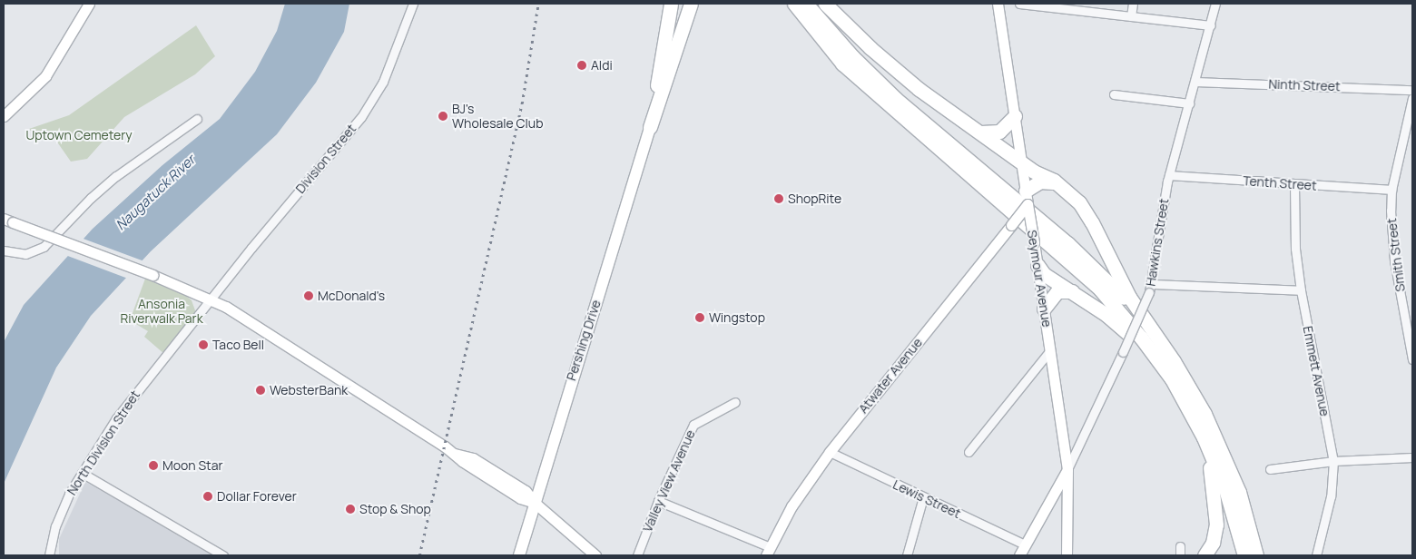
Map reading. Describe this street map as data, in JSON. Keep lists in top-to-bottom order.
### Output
{
  "streets": {
    "main road": ["Seymour Avenue", "Pershing Drive", "Atwater Avenue"],
    "street": [
      "Ninth Street",
      "Division Street",
      "Tenth Street",
      "Hawkins Street",
      "Smith Street",
      "Emmett Avenue",
      "North Division Street",
      "Valley View Avenue",
      "Lewis Street"
    ]
  },
  "crossings": [
    ["Ninth Street", "Hawkins Street"],
    ["Division Street", "North Division Street"],
    ["Tenth Street", "Hawkins Street"],
    ["Tenth Street", "Smith Street"],
    ["Tenth Street", "Emmett Avenue"],
    ["Hawkins Street", "Seymour Avenue"],
    ["Seymour Avenue", "Atwater Avenue"],
    ["Atwater Avenue", "Lewis Street"]
  ],
  "water": ["Naugatuck River"],
  "parks": ["Uptown Cemetery", "Ansonia Riverwalk Park"],
  "places": [
    "Aldi",
    "BJ's Wholesale Club",
    "ShopRite",
    "McDonald's",
    "Wingstop",
    "Taco Bell",
    "WebsterBank",
    "Moon Star",
    "Dollar Forever",
    "Stop & Shop"
  ]
}
